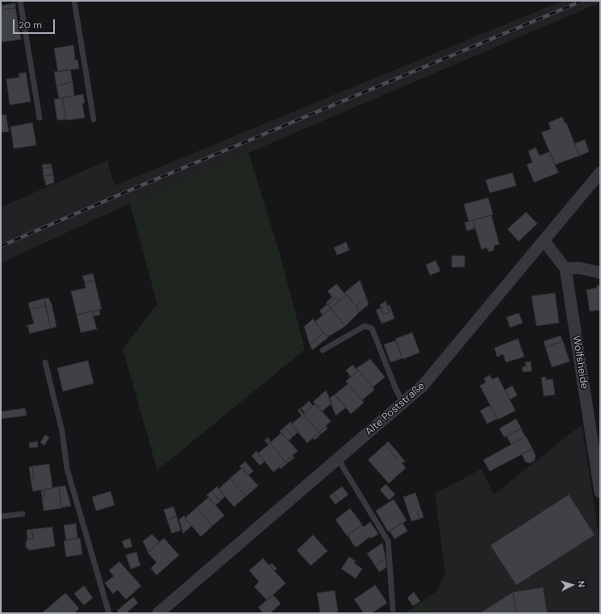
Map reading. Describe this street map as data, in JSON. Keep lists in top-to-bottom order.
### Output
{
  "streets": {
    "street": ["Wolfsheide", "Alte Poststraße"]
  },
  "crossings": [
    ["Wolfsheide", "Alte Poststraße"]
  ],
  "scale_bar": "20 m",
  "north": "right"
}
